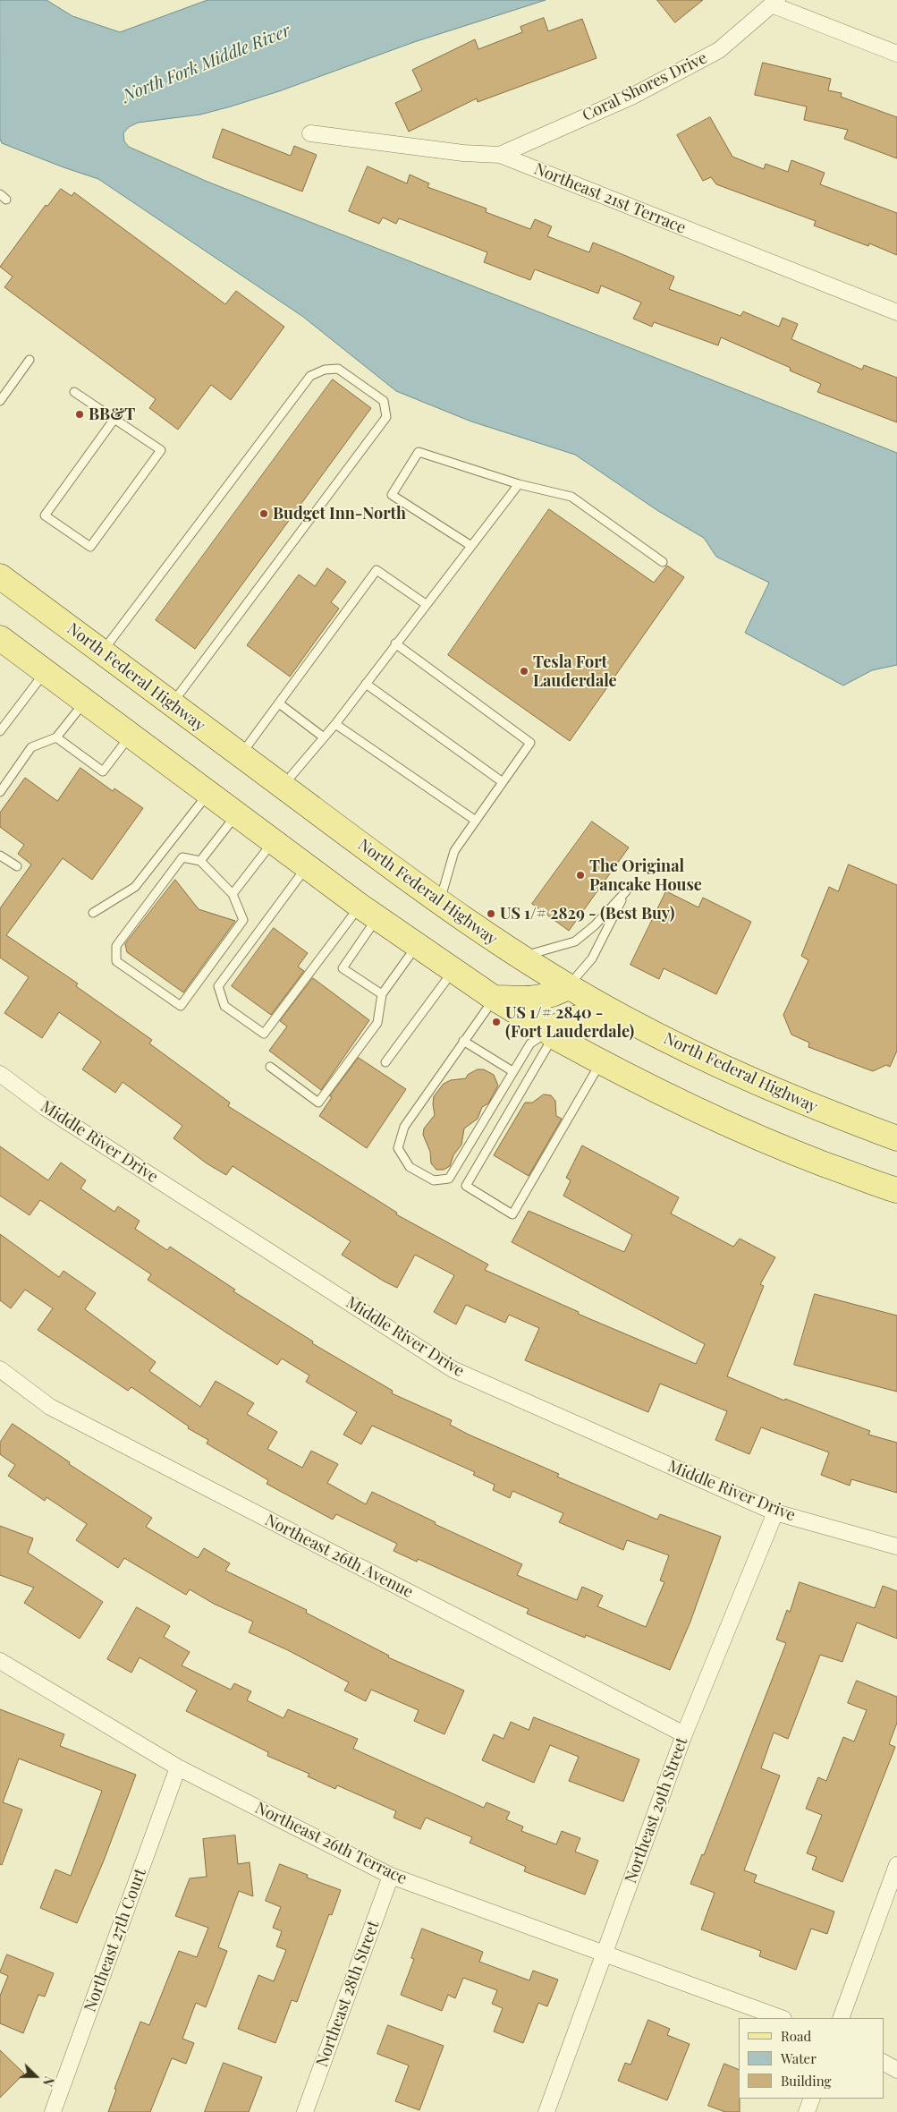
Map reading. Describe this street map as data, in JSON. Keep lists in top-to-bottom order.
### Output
{
  "streets": {
    "main road": ["North Federal Highway"],
    "street": [
      "Coral Shores Drive",
      "Northeast 21st Terrace",
      "Middle River Drive",
      "Northeast 26th Avenue",
      "Northeast 29th Street",
      "Northeast 26th Terrace",
      "Northeast 27th Court",
      "Northeast 28th Street"
    ]
  },
  "crossings": [
    ["Coral Shores Drive", "Northeast 21st Terrace"],
    ["Middle River Drive", "Northeast 29th Street"],
    ["Northeast 26th Avenue", "Northeast 29th Street"],
    ["Northeast 29th Street", "Northeast 26th Terrace"],
    ["Northeast 26th Terrace", "Northeast 27th Court"],
    ["Northeast 26th Terrace", "Northeast 28th Street"]
  ],
  "water": ["North Fork Middle River"],
  "places": [
    "BB&T",
    "Budget Inn-North",
    "Tesla Fort Lauderdale",
    "The Original Pancake House",
    "US 1/# 2829 - (Best Buy)",
    "US 1/# 2840 - (Fort Lauderdale)"
  ],
  "legend": ["Road", "Water", "Building"],
  "north": "right"
}
